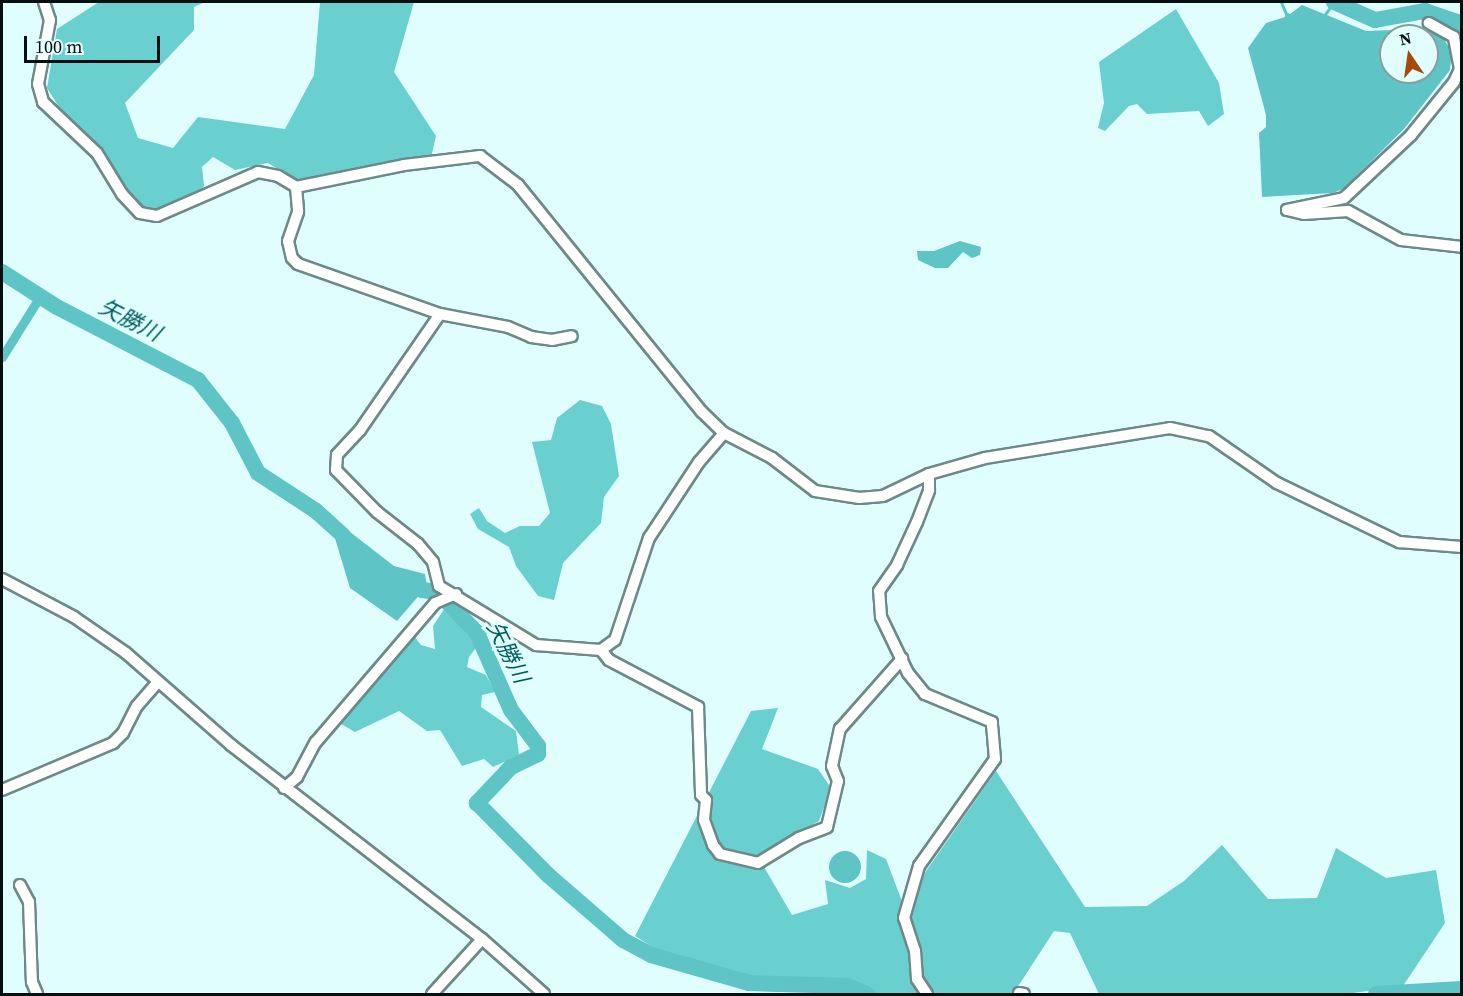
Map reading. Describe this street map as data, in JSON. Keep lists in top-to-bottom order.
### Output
{
  "water": ["矢勝川"],
  "scale_bar": "100 m",
  "north": "top"
}
